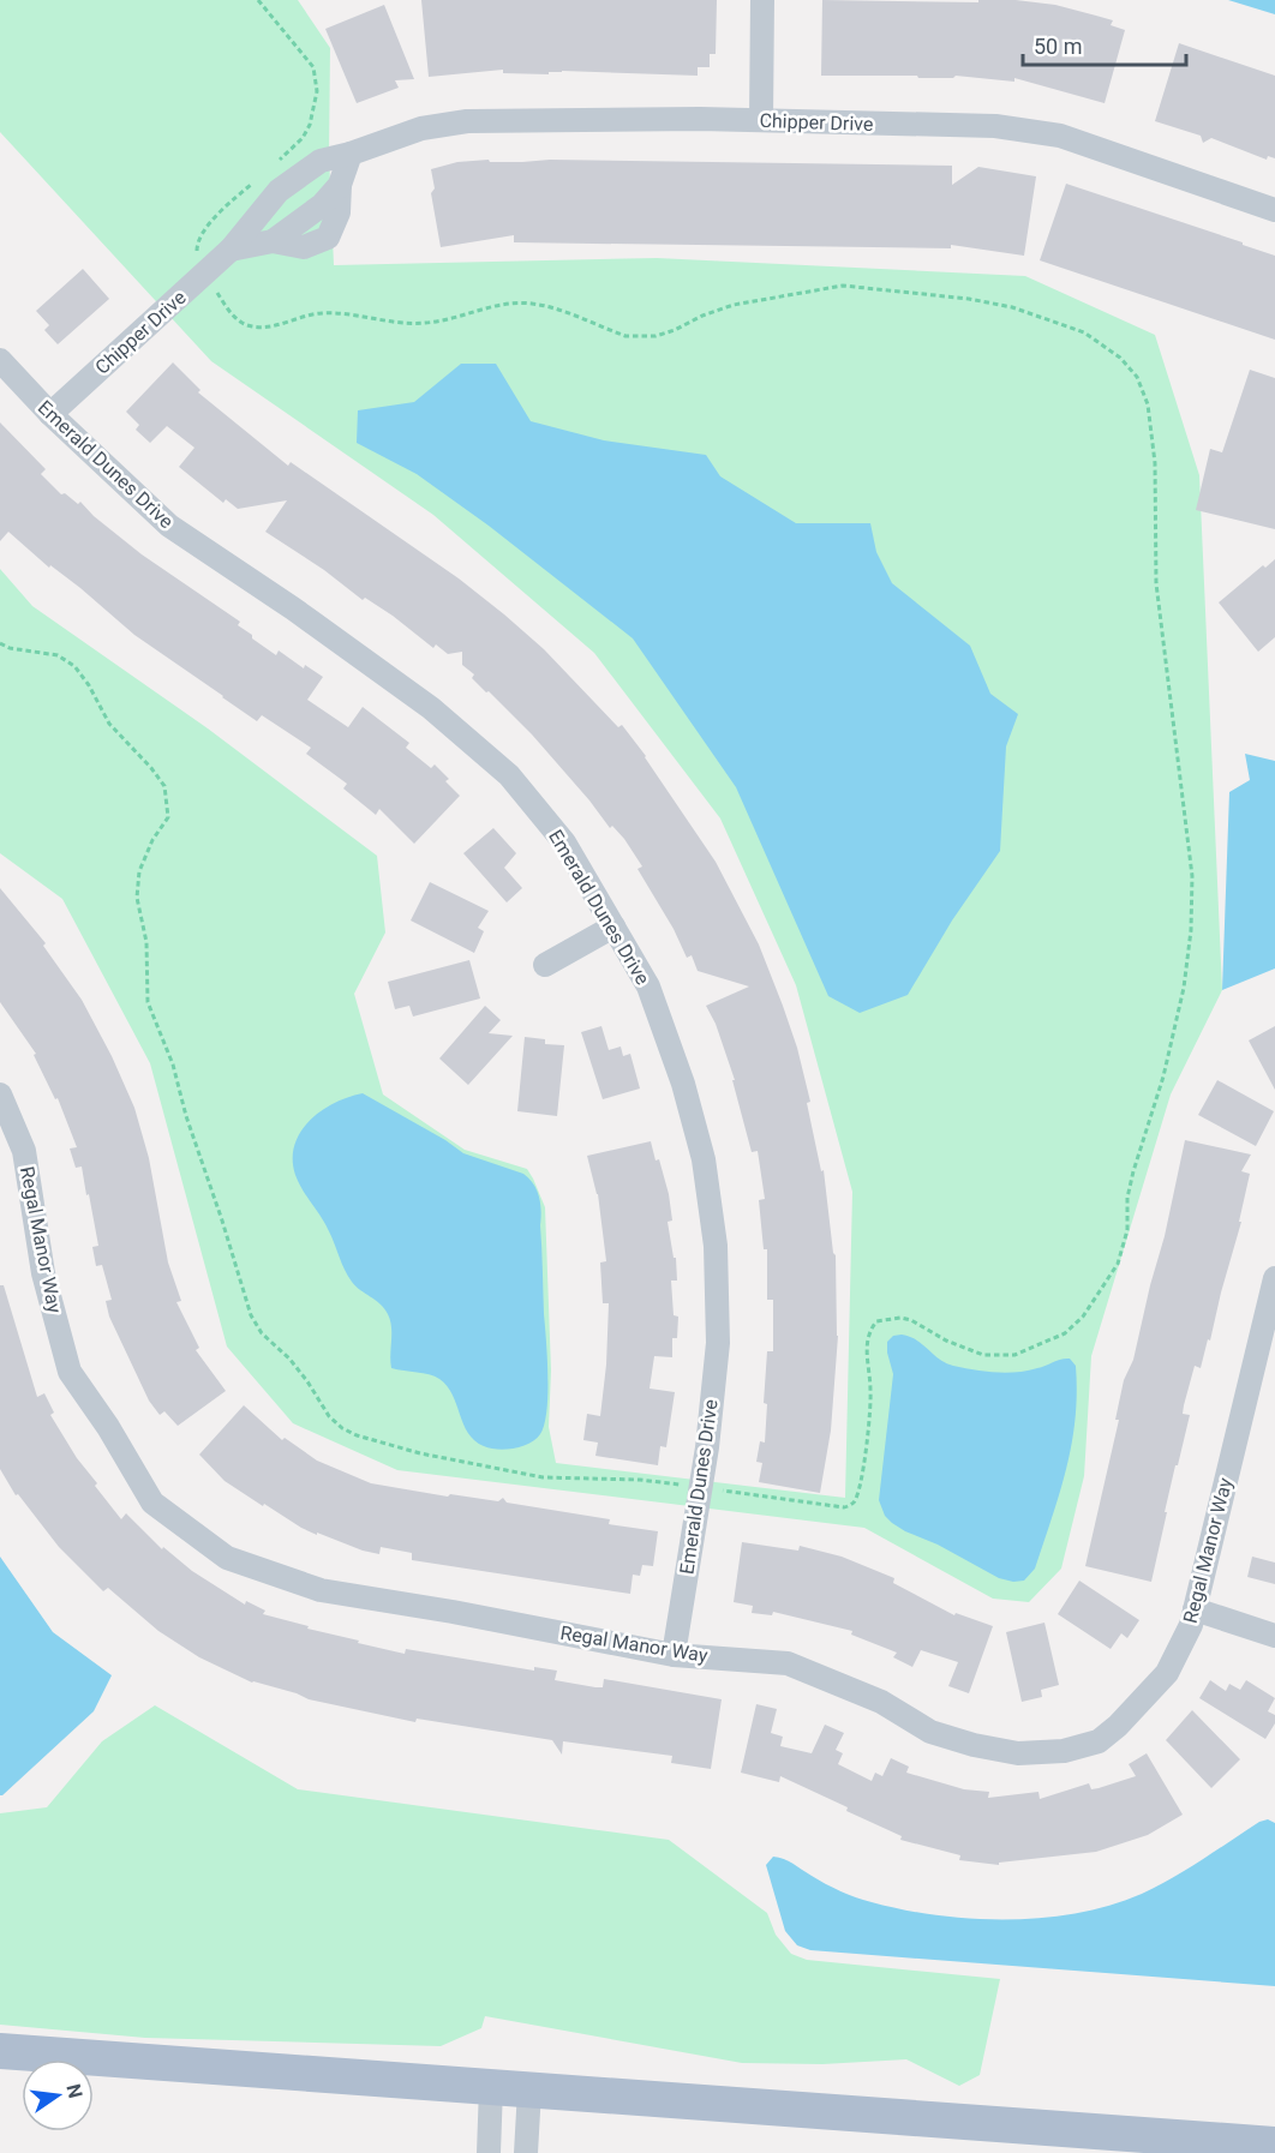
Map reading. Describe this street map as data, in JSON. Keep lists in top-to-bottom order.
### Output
{
  "streets": {
    "street": ["Chipper Drive", "Emerald Dunes Drive", "Regal Manor Way"]
  },
  "crossings": [
    ["Chipper Drive", "Emerald Dunes Drive"],
    ["Emerald Dunes Drive", "Regal Manor Way"]
  ],
  "scale_bar": "50 m",
  "north": "right"
}
